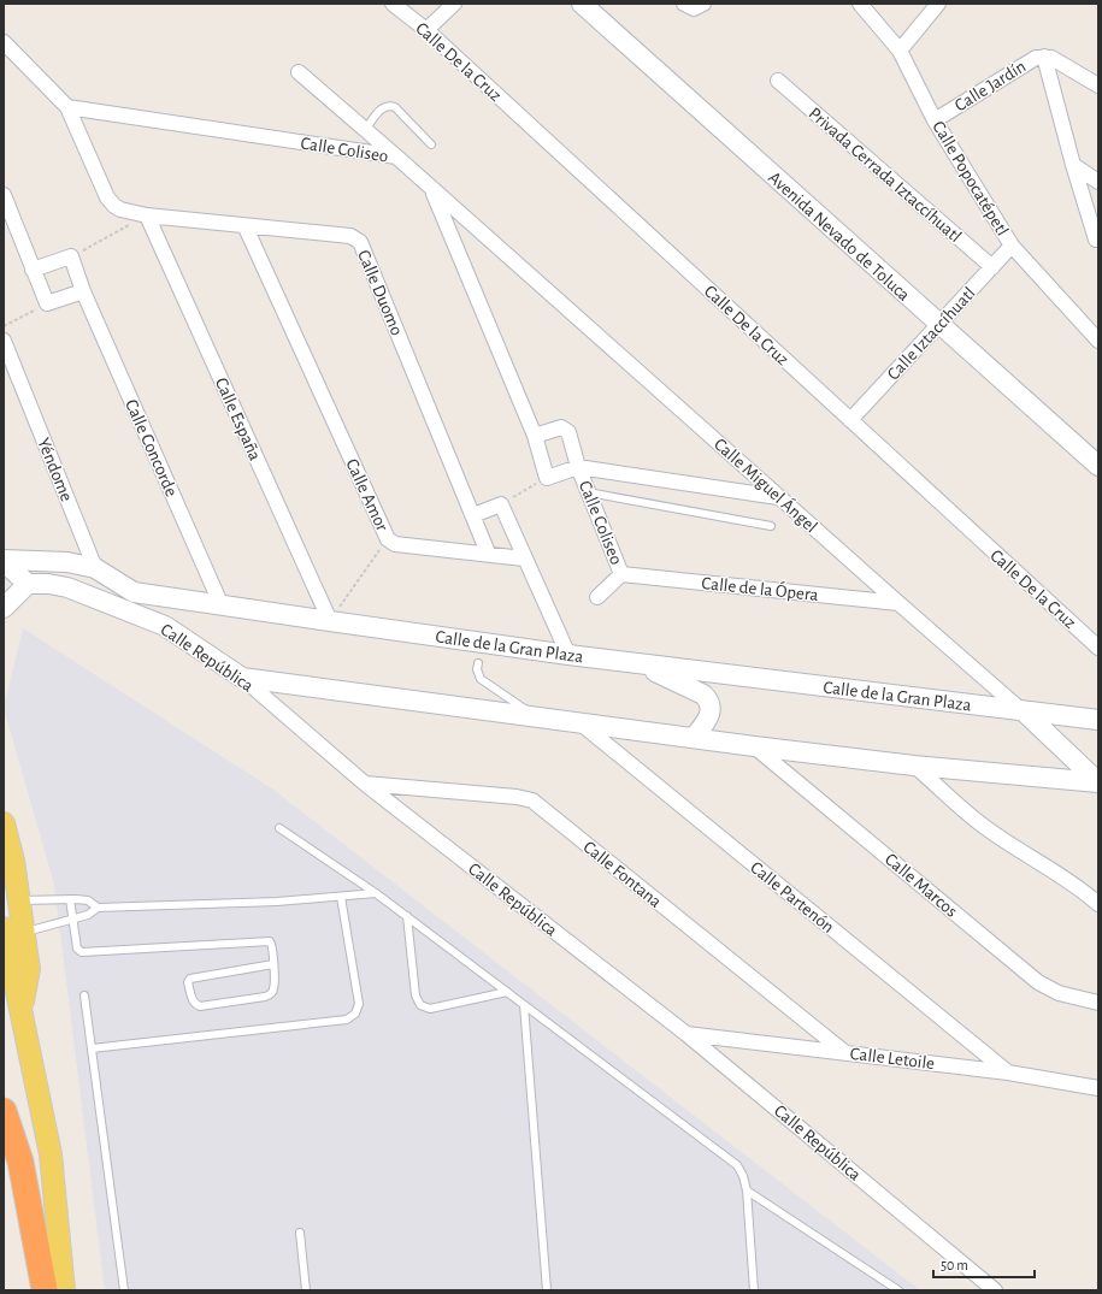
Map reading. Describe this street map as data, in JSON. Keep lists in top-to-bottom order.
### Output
{
  "streets": {
    "street": [
      "Calle De la Cruz",
      "Calle Jardín",
      "Calle Coliseo",
      "Privada Cerrada Iztaccíhuatl",
      "Calle Popocatépetl",
      "Avenida Nevado de Toluca",
      "Calle Duomo",
      "Calle Iztaccíhuatl",
      "Calle España",
      "Calle Concorde",
      "Yéndome",
      "Calle Miguel Ángel",
      "Calle Amor",
      "Calle de la Ópera",
      "Calle de la Gran Plaza",
      "Calle República",
      "Calle Fontana",
      "Calle Marcos",
      "Calle Partenón",
      "Calle Letoile"
    ]
  },
  "crossings": [
    ["Calle De la Cruz", "Calle Iztaccíhuatl"],
    ["Calle Jardín", "Calle Popocatépetl"],
    ["Calle Coliseo", "Calle Duomo"],
    ["Calle Coliseo", "Calle Miguel Ángel"],
    ["Calle Coliseo", "Calle de la Ópera"],
    ["Privada Cerrada Iztaccíhuatl", "Calle Iztaccíhuatl"],
    ["Calle Popocatépetl", "Calle Iztaccíhuatl"],
    ["Avenida Nevado de Toluca", "Calle Iztaccíhuatl"],
    ["Calle Duomo", "Calle España"],
    ["Calle Duomo", "Calle Amor"],
    ["Calle España", "Calle de la Gran Plaza"],
    ["Calle Concorde", "Calle de la Gran Plaza"],
    ["Yéndome", "Calle de la Gran Plaza"],
    ["Calle Miguel Ángel", "Calle de la Ópera"],
    ["Calle Miguel Ángel", "Calle de la Gran Plaza"],
    ["Calle República", "Calle Fontana"],
    ["Calle República", "Calle Letoile"],
    ["Calle Fontana", "Calle Letoile"],
    ["Calle Partenón", "Calle Letoile"]
  ],
  "scale_bar": "50 m"
}
